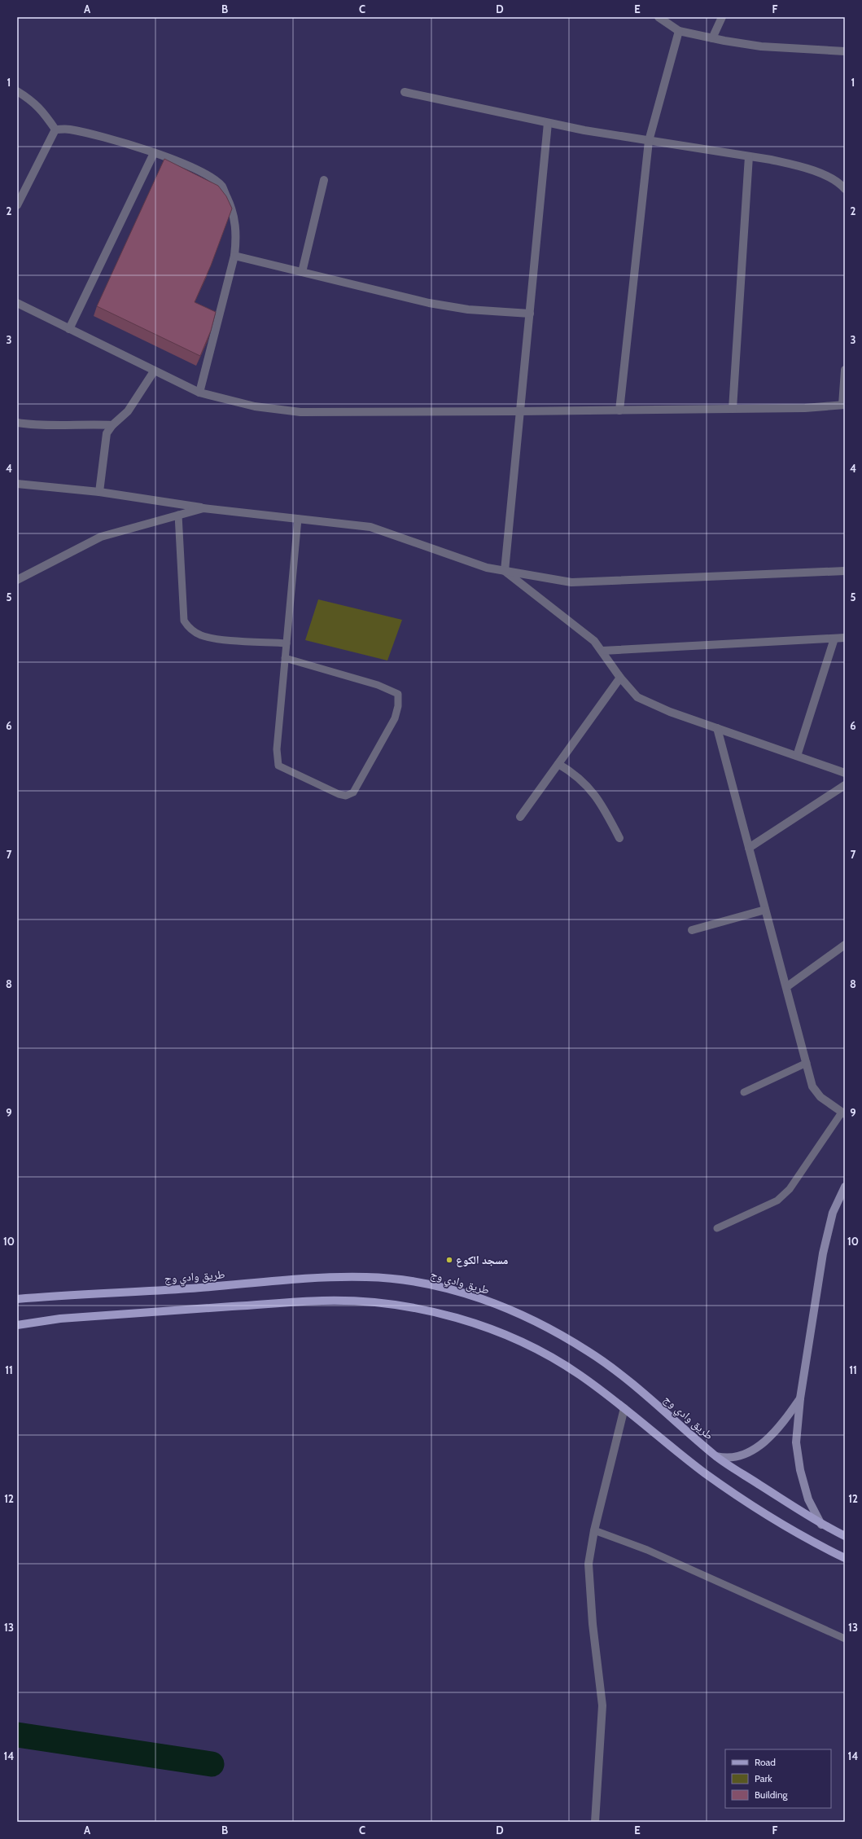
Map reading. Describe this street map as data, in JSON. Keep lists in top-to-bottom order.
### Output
{
  "streets": {
    "main road": ["طريق وادي وج"]
  },
  "places": ["مسجد الكوع"],
  "legend": ["Road", "Park", "Building"],
  "grid": {
    "columns": [
      "A",
      "B",
      "C",
      "D",
      "E",
      "F"
    ],
    "rows": [
      "1",
      "2",
      "3",
      "4",
      "5",
      "6",
      "7",
      "8",
      "9",
      "10",
      "11",
      "12",
      "13",
      "14"
    ]
  }
}
